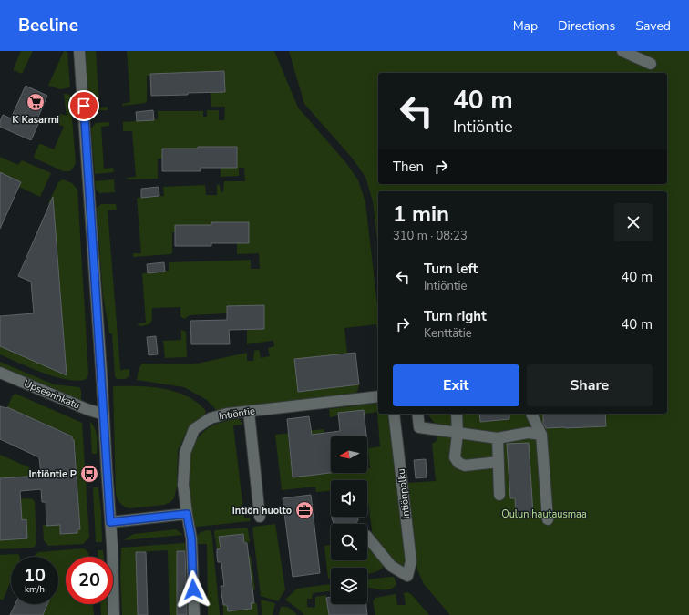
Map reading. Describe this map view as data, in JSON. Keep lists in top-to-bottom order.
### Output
{
  "streets": {
    "street": ["Upseerinkatu", "Intiöntie", "Intiönpolku"]
  },
  "parks": ["Oulun hautausmaa"],
  "places": {
    "supermarket": ["K Kasarmi"],
    "bus stop": ["Intiöntie P"],
    "office": ["Intiön huolto"]
  },
  "north": "left",
  "page": {
    "header": "Beeline",
    "nav": ["Map", "Directions", "Saved"],
    "turn": ["40 m", "Intiöntie"],
    "then": "Then",
    "heading": ["1 min", "310 m · 08:23"],
    "list": [
      {
        "name": "Turn left",
        "note": "Intiöntie",
        "value": "40 m"
      },
      {
        "name": "Turn right",
        "note": "Kenttätie",
        "value": "40 m"
      }
    ],
    "buttons": ["Exit", "Share"],
    "speed": "10 km/h",
    "limit": "20"
  }
}
